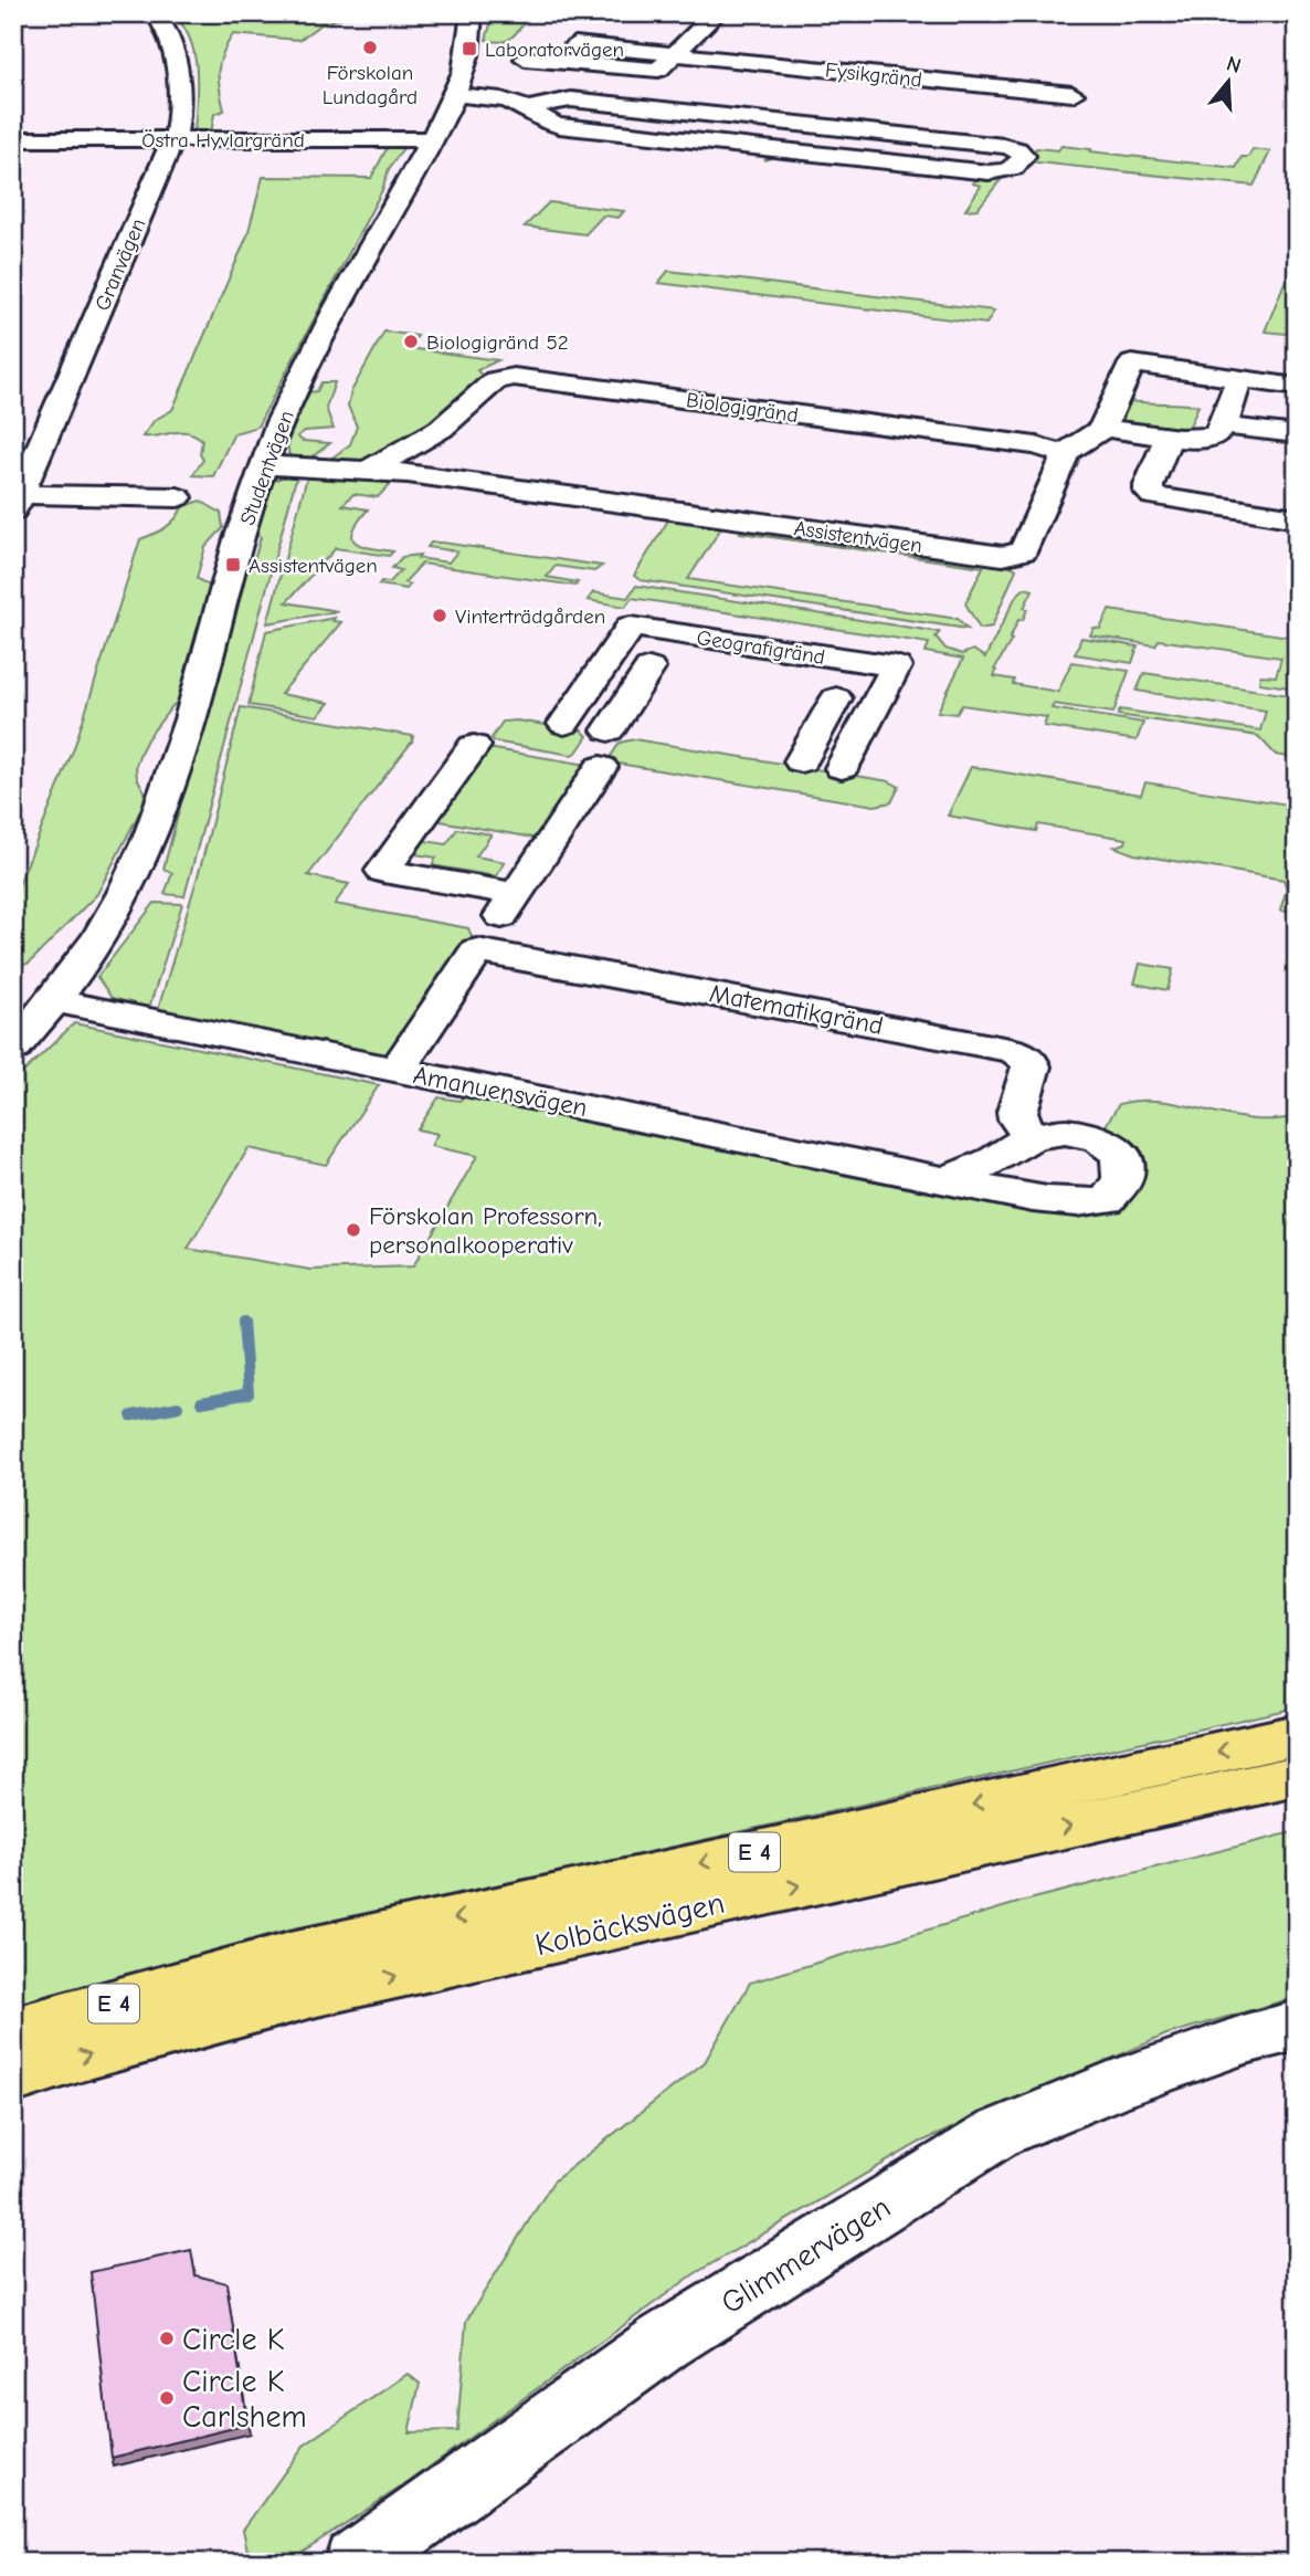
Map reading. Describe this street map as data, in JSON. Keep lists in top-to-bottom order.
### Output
{
  "streets": {
    "highway": ["E 4", "Kolbäcksvägen"],
    "street": [
      "Fysikgränd",
      "Östra Hyvlargränd",
      "Granvägen",
      "Biologigränd",
      "Studentvägen",
      "Assistentvägen",
      "Geografigränd",
      "Matematikgränd",
      "Amanuensvägen",
      "Glimmervägen"
    ]
  },
  "crossings": [
    ["Östra Hyvlargränd", "Granvägen"],
    ["Östra Hyvlargränd", "Studentvägen"],
    ["Biologigränd", "Assistentvägen"],
    ["Studentvägen", "Assistentvägen"],
    ["Studentvägen", "Amanuensvägen"],
    ["Matematikgränd", "Amanuensvägen"]
  ],
  "places": {
    "other": [
      "Förskolan Lundagård",
      "Biologigränd 52",
      "Vinterträdgården",
      "Förskolan Professorn, personalkooperativ",
      "Circle K",
      "Circle K Carlshem"
    ],
    "transit": ["Laboratorvägen", "Assistentvägen"]
  },
  "north": "top"
}
